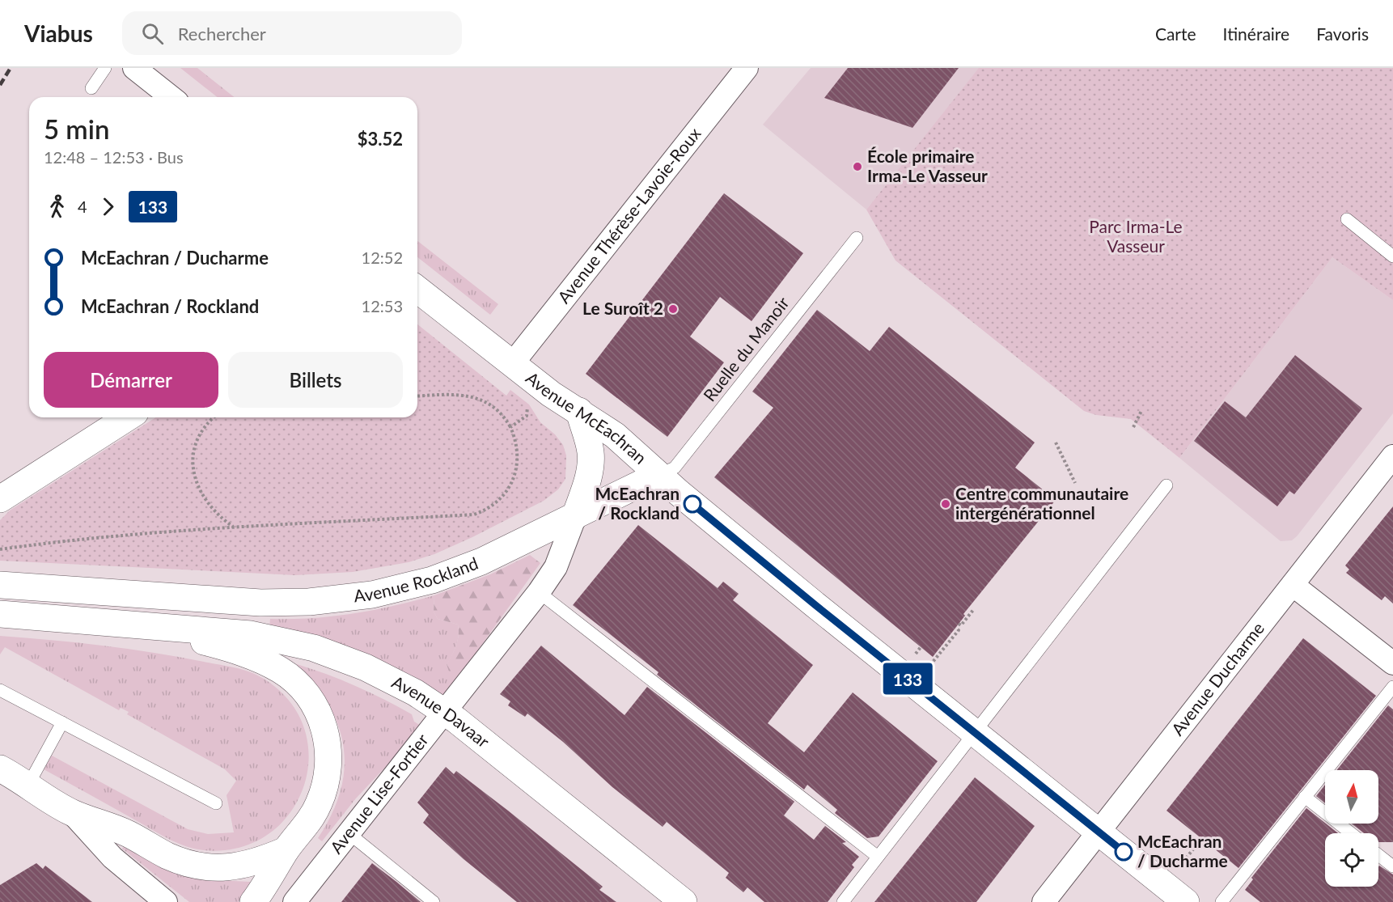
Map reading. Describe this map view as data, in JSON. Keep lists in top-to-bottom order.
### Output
{
  "streets": {
    "street": [
      "Avenue Thérèse-Lavoie-Roux",
      "Avenue McEachran",
      "Avenue Rockland",
      "Avenue Ducharme",
      "Avenue Davaar",
      "Avenue Lise-Fortier"
    ],
    "lane": ["Ruelle du Manoir"]
  },
  "crossings": [
    ["Avenue Thérèse-Lavoie-Roux", "Avenue McEachran"],
    ["Ruelle du Manoir", "Avenue McEachran"],
    ["Ruelle du Manoir", "Avenue Rockland"],
    ["Avenue McEachran", "Avenue Rockland"],
    ["Avenue McEachran", "Avenue Ducharme"],
    ["Avenue Rockland", "Avenue Lise-Fortier"],
    ["Avenue Davaar", "Avenue Lise-Fortier"]
  ],
  "parks": ["Parc Irma-Le Vasseur"],
  "places": [
    "École primaire Irma-Le Vasseur",
    "Le Suroît 2",
    "McEachran / Rockland",
    "Centre communautaire intergénérationnel",
    "McEachran / Ducharme"
  ],
  "lines": ["bus line 133"],
  "north": "top",
  "page": {
    "header": "Viabus",
    "search": "Rechercher",
    "nav": ["Carte", "Itinéraire", "Favoris"],
    "on_map": "133",
    "heading": ["5 min", "12:48 – 12:53 · Bus", "$3.52"],
    "legs": ["4", "133"],
    "list": [
      {
        "name": "McEachran / Ducharme",
        "value": "12:52"
      },
      {
        "name": "McEachran / Rockland",
        "value": "12:53"
      }
    ],
    "buttons": ["Démarrer", "Billets"]
  }
}
